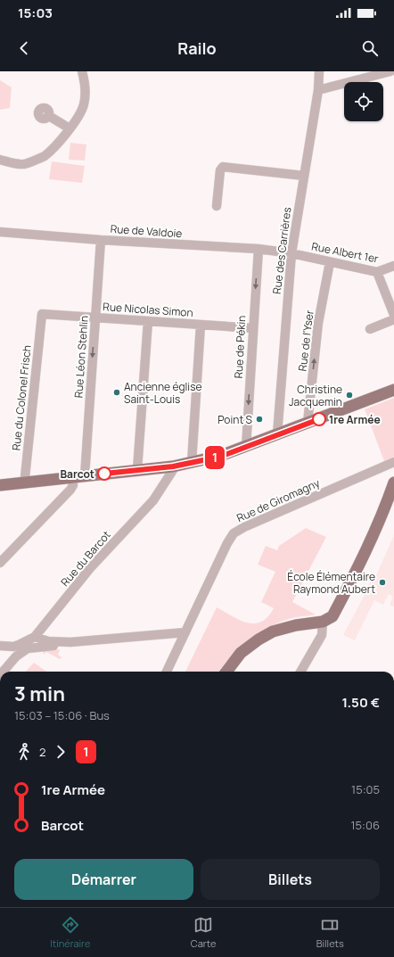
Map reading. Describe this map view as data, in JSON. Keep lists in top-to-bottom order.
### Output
{
  "streets": {
    "street": [
      "Rue de Valdoie",
      "Rue des Carrières",
      "Rue Albert 1er",
      "Rue Nicolas Simon",
      "Rue de l'Yser",
      "Rue de Pékin",
      "Rue Léon Stehlin",
      "Rue du Colonel Frisch",
      "Rue de Giromagny",
      "Rue du Barcot"
    ]
  },
  "crossings": [
    ["Rue de Valdoie", "Rue des Carrières"],
    ["Rue de Valdoie", "Rue Albert 1er"],
    ["Rue de Valdoie", "Rue de Pékin"],
    ["Rue de Valdoie", "Rue Léon Stehlin"],
    ["Rue des Carrières", "Rue Albert 1er"],
    ["Rue Albert 1er", "Rue de l'Yser"],
    ["Rue Nicolas Simon", "Rue de Pékin"],
    ["Rue Nicolas Simon", "Rue Léon Stehlin"],
    ["Rue Nicolas Simon", "Rue du Colonel Frisch"]
  ],
  "one_way": ["Rue de l'Yser"],
  "places": [
    "Ancienne église Saint-Louis",
    "Christine Jacquemin",
    "Point S",
    "1re Armée",
    "Barcot",
    "École Élémentaire Raymond Aubert"
  ],
  "lines": ["bus line 1"],
  "page": {
    "status": "15:03",
    "header": "Railo",
    "on_map": "1",
    "heading": ["3 min", "15:03 – 15:06 · Bus", "1.50 €"],
    "legs": ["2", "1"],
    "list": [
      {
        "name": "1re Armée",
        "value": "15:05"
      },
      {
        "name": "Barcot",
        "value": "15:06"
      }
    ],
    "buttons": ["Démarrer", "Billets"],
    "tabs": ["Itinéraire", "Carte", "Billets"]
  }
}
